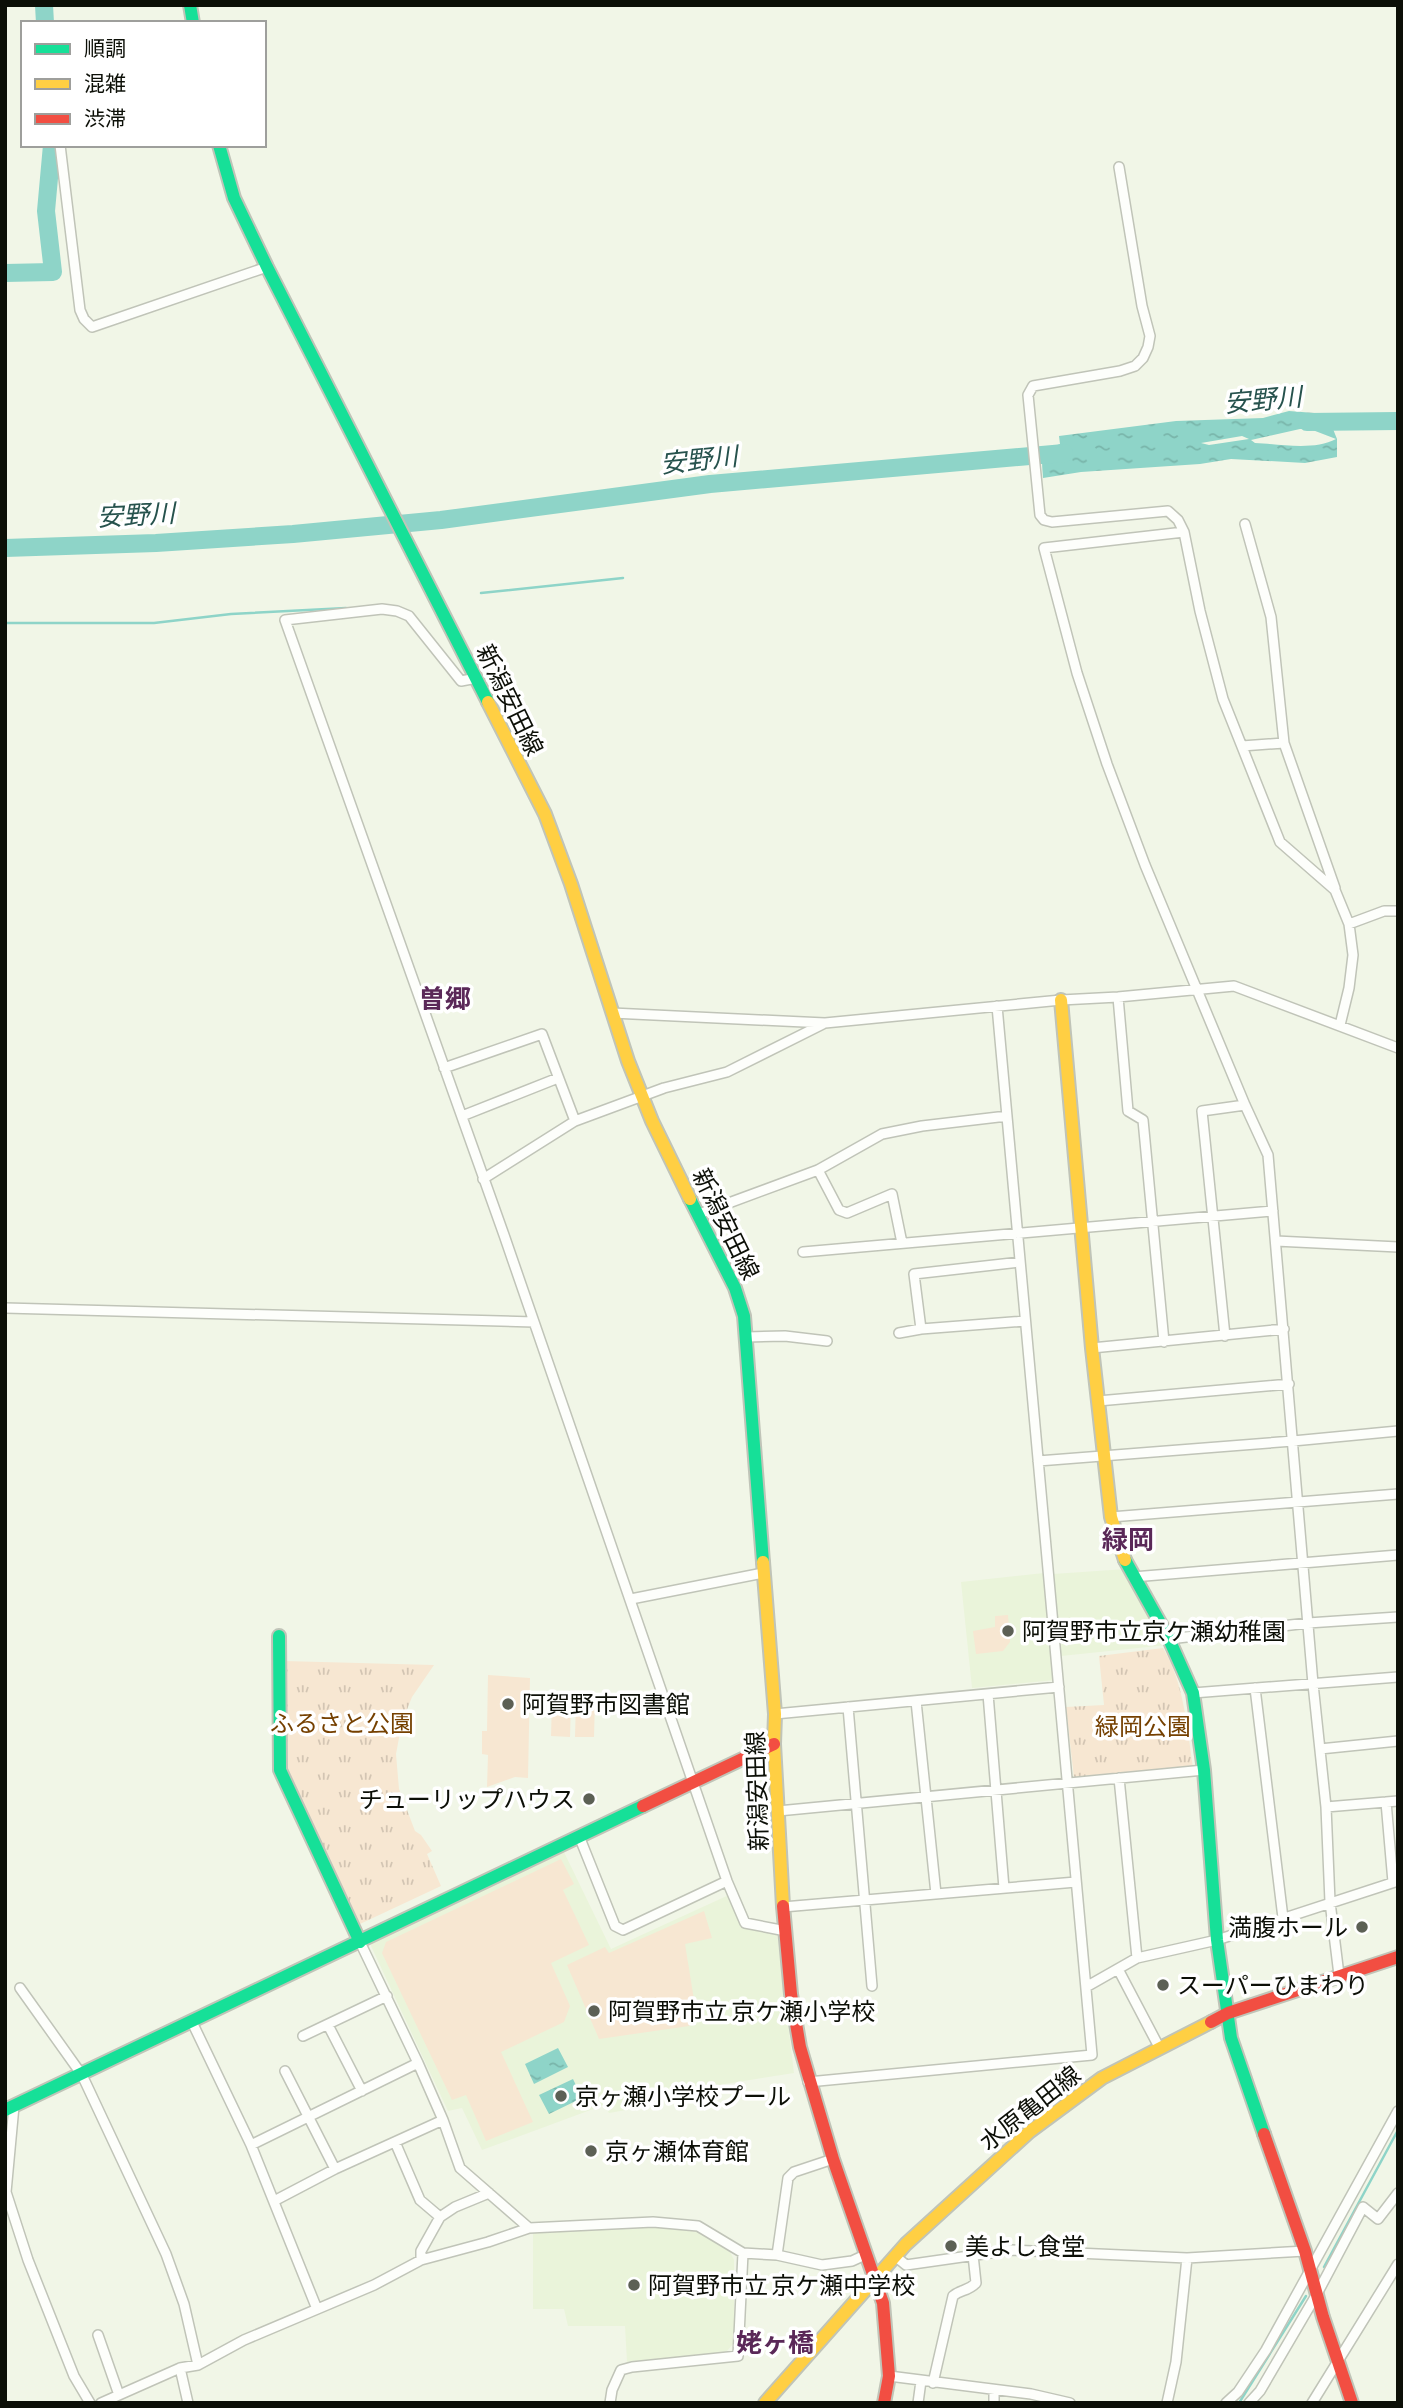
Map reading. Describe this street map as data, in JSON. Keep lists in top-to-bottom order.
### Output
{
  "streets": {
    "main road": ["新潟安田線", "水原亀田線"]
  },
  "crossings": [
    ["新潟安田線", "水原亀田線"]
  ],
  "districts": ["曽郷", "緑岡", "姥ヶ橋"],
  "water": ["安野川"],
  "parks": ["ふるさと公園", "緑岡公園"],
  "places": [
    "阿賀野市立京ケ瀬幼稚園",
    "阿賀野市図書館",
    "チューリップハウス",
    "満腹ホール",
    "スーパーひまわり",
    "阿賀野市立 京ケ瀬小学校",
    "京ヶ瀬小学校プール",
    "京ヶ瀬体育館",
    "美よし食堂",
    "阿賀野市立 京ケ瀬中学校"
  ],
  "legend": ["順調", "混雑", "渋滞"]
}
